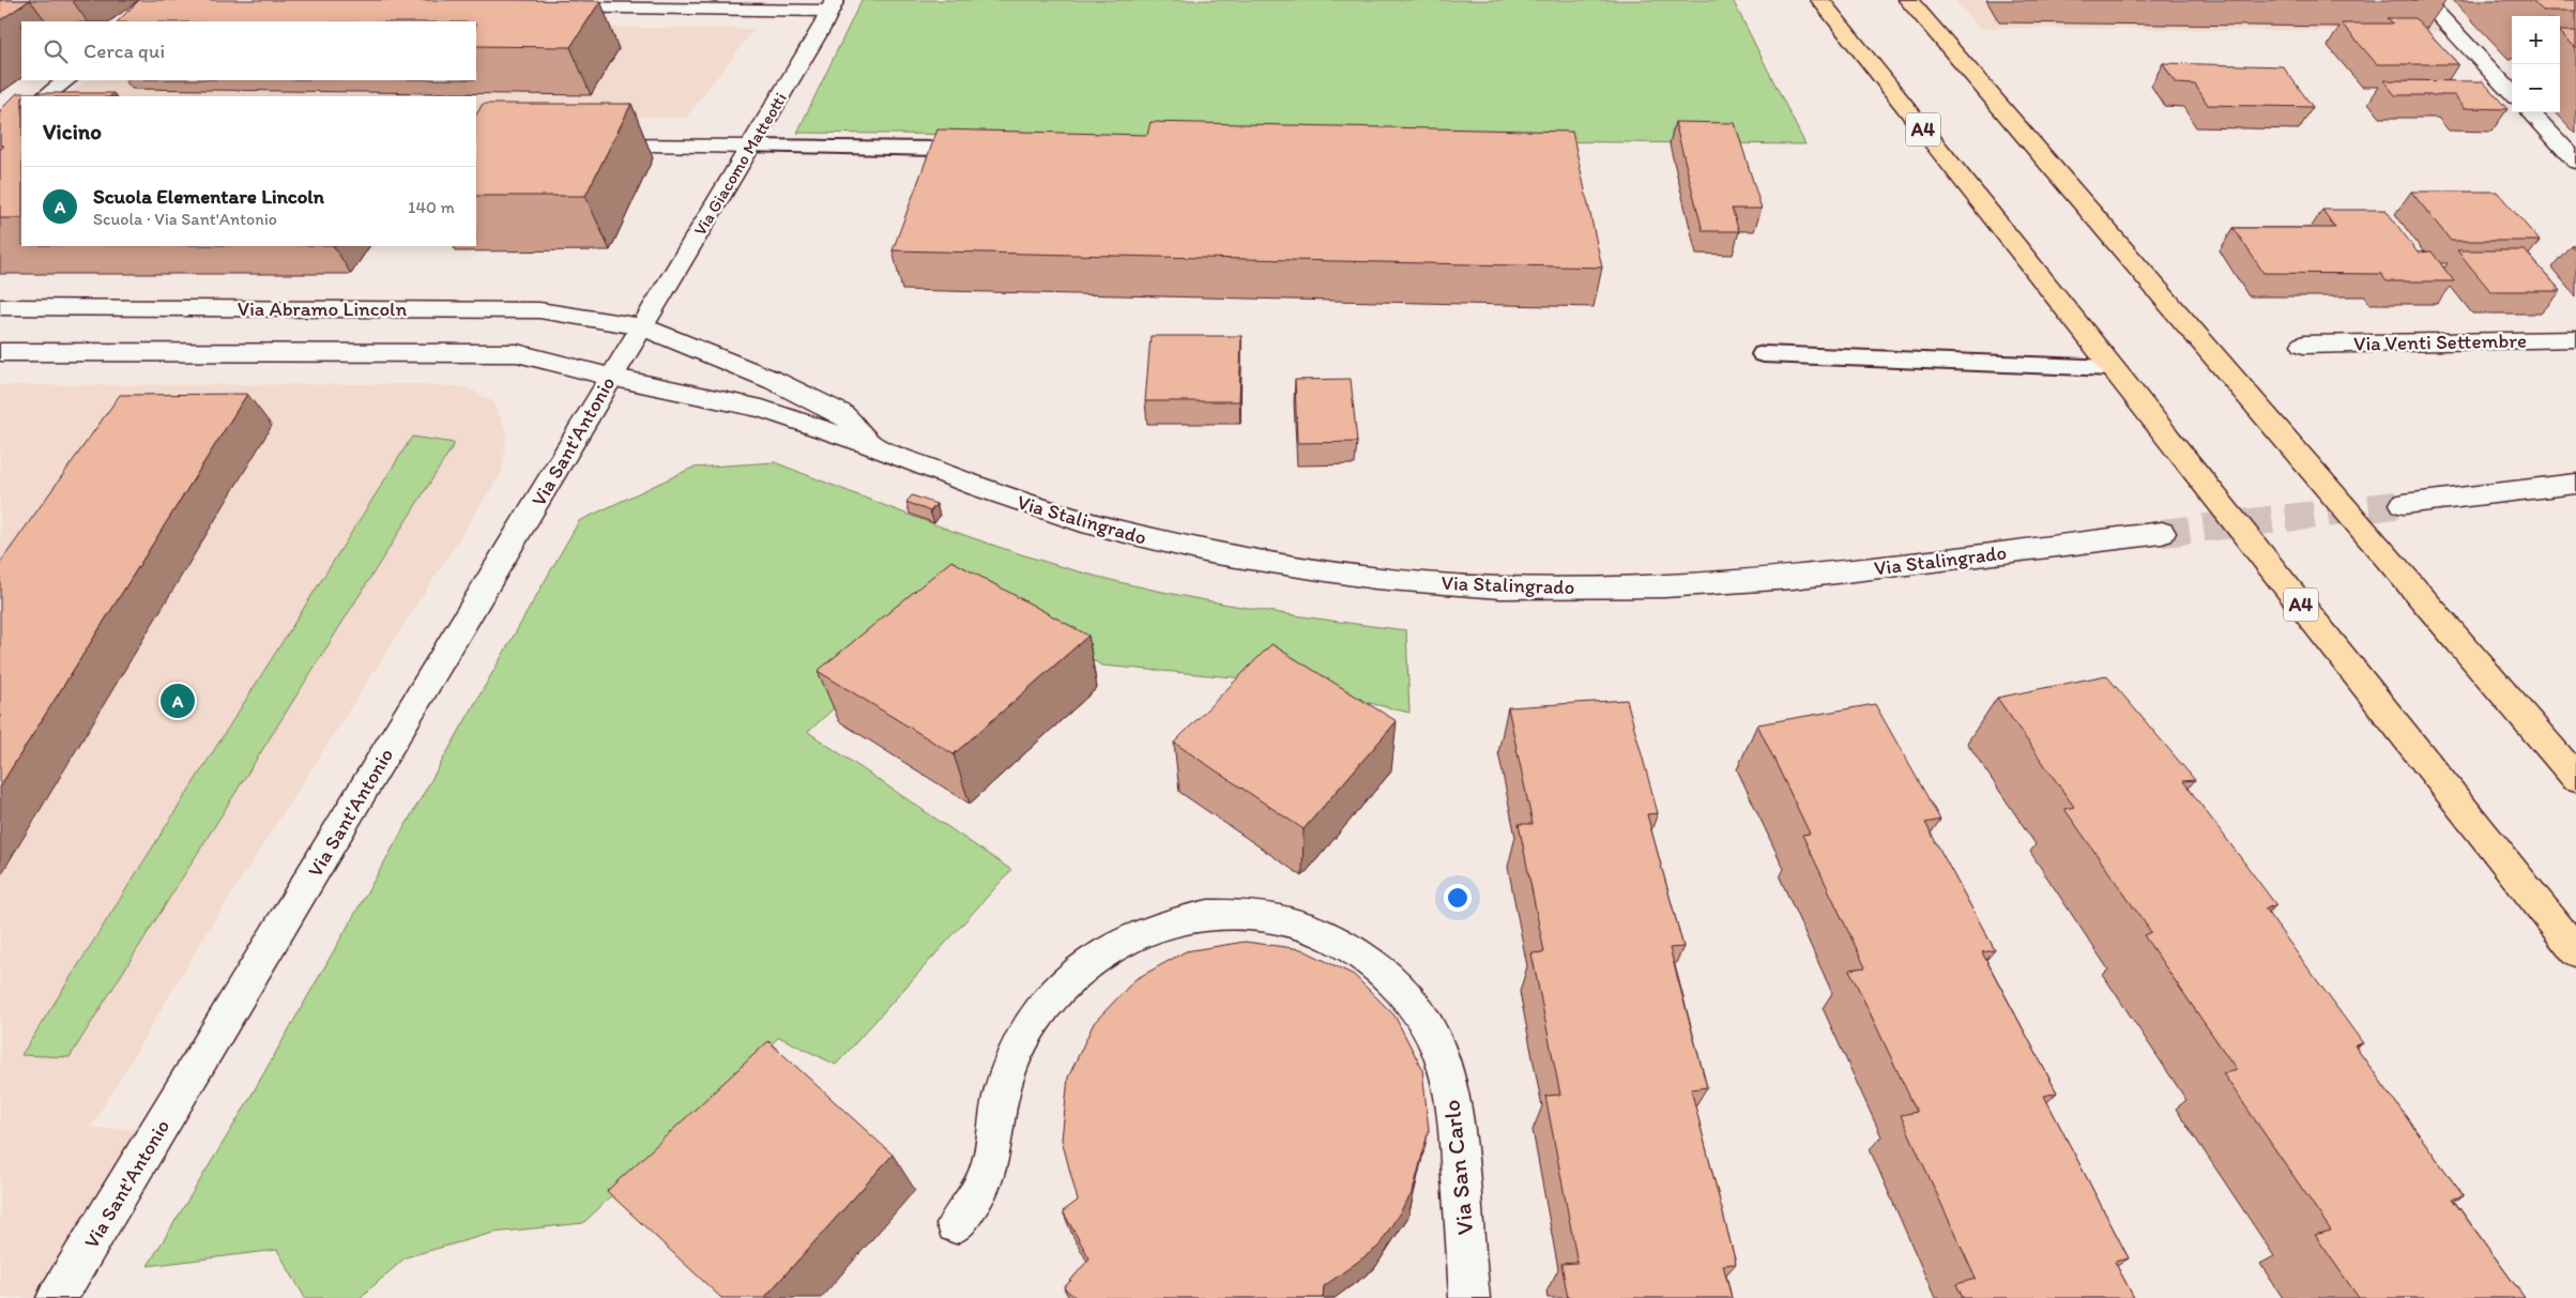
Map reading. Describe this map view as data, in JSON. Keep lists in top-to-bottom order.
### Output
{
  "streets": {
    "highway": ["A4"],
    "street": [
      "Via Giacomo Matteotti",
      "Via Abramo Lincoln",
      "Via Venti Settembre",
      "Via Sant'Antonio",
      "Via Stalingrado",
      "Via San Carlo"
    ]
  },
  "crossings": [
    ["Via Giacomo Matteotti", "Via Abramo Lincoln"],
    ["Via Giacomo Matteotti", "Via Sant'Antonio"],
    ["Via Giacomo Matteotti", "Via Stalingrado"],
    ["Via Abramo Lincoln", "Via Sant'Antonio"],
    ["Via Abramo Lincoln", "Via Stalingrado"],
    ["Via Sant'Antonio", "Via Stalingrado"]
  ],
  "page": {
    "map_buttons": ["+", "−"],
    "search": "Cerca qui",
    "heading": "Vicino",
    "list": [
      {
        "mark": "A",
        "name": "Scuola Elementare Lincoln",
        "note": "Scuola · Via Sant'Antonio",
        "value": "140 m"
      }
    ],
    "pins": "A"
  }
}
